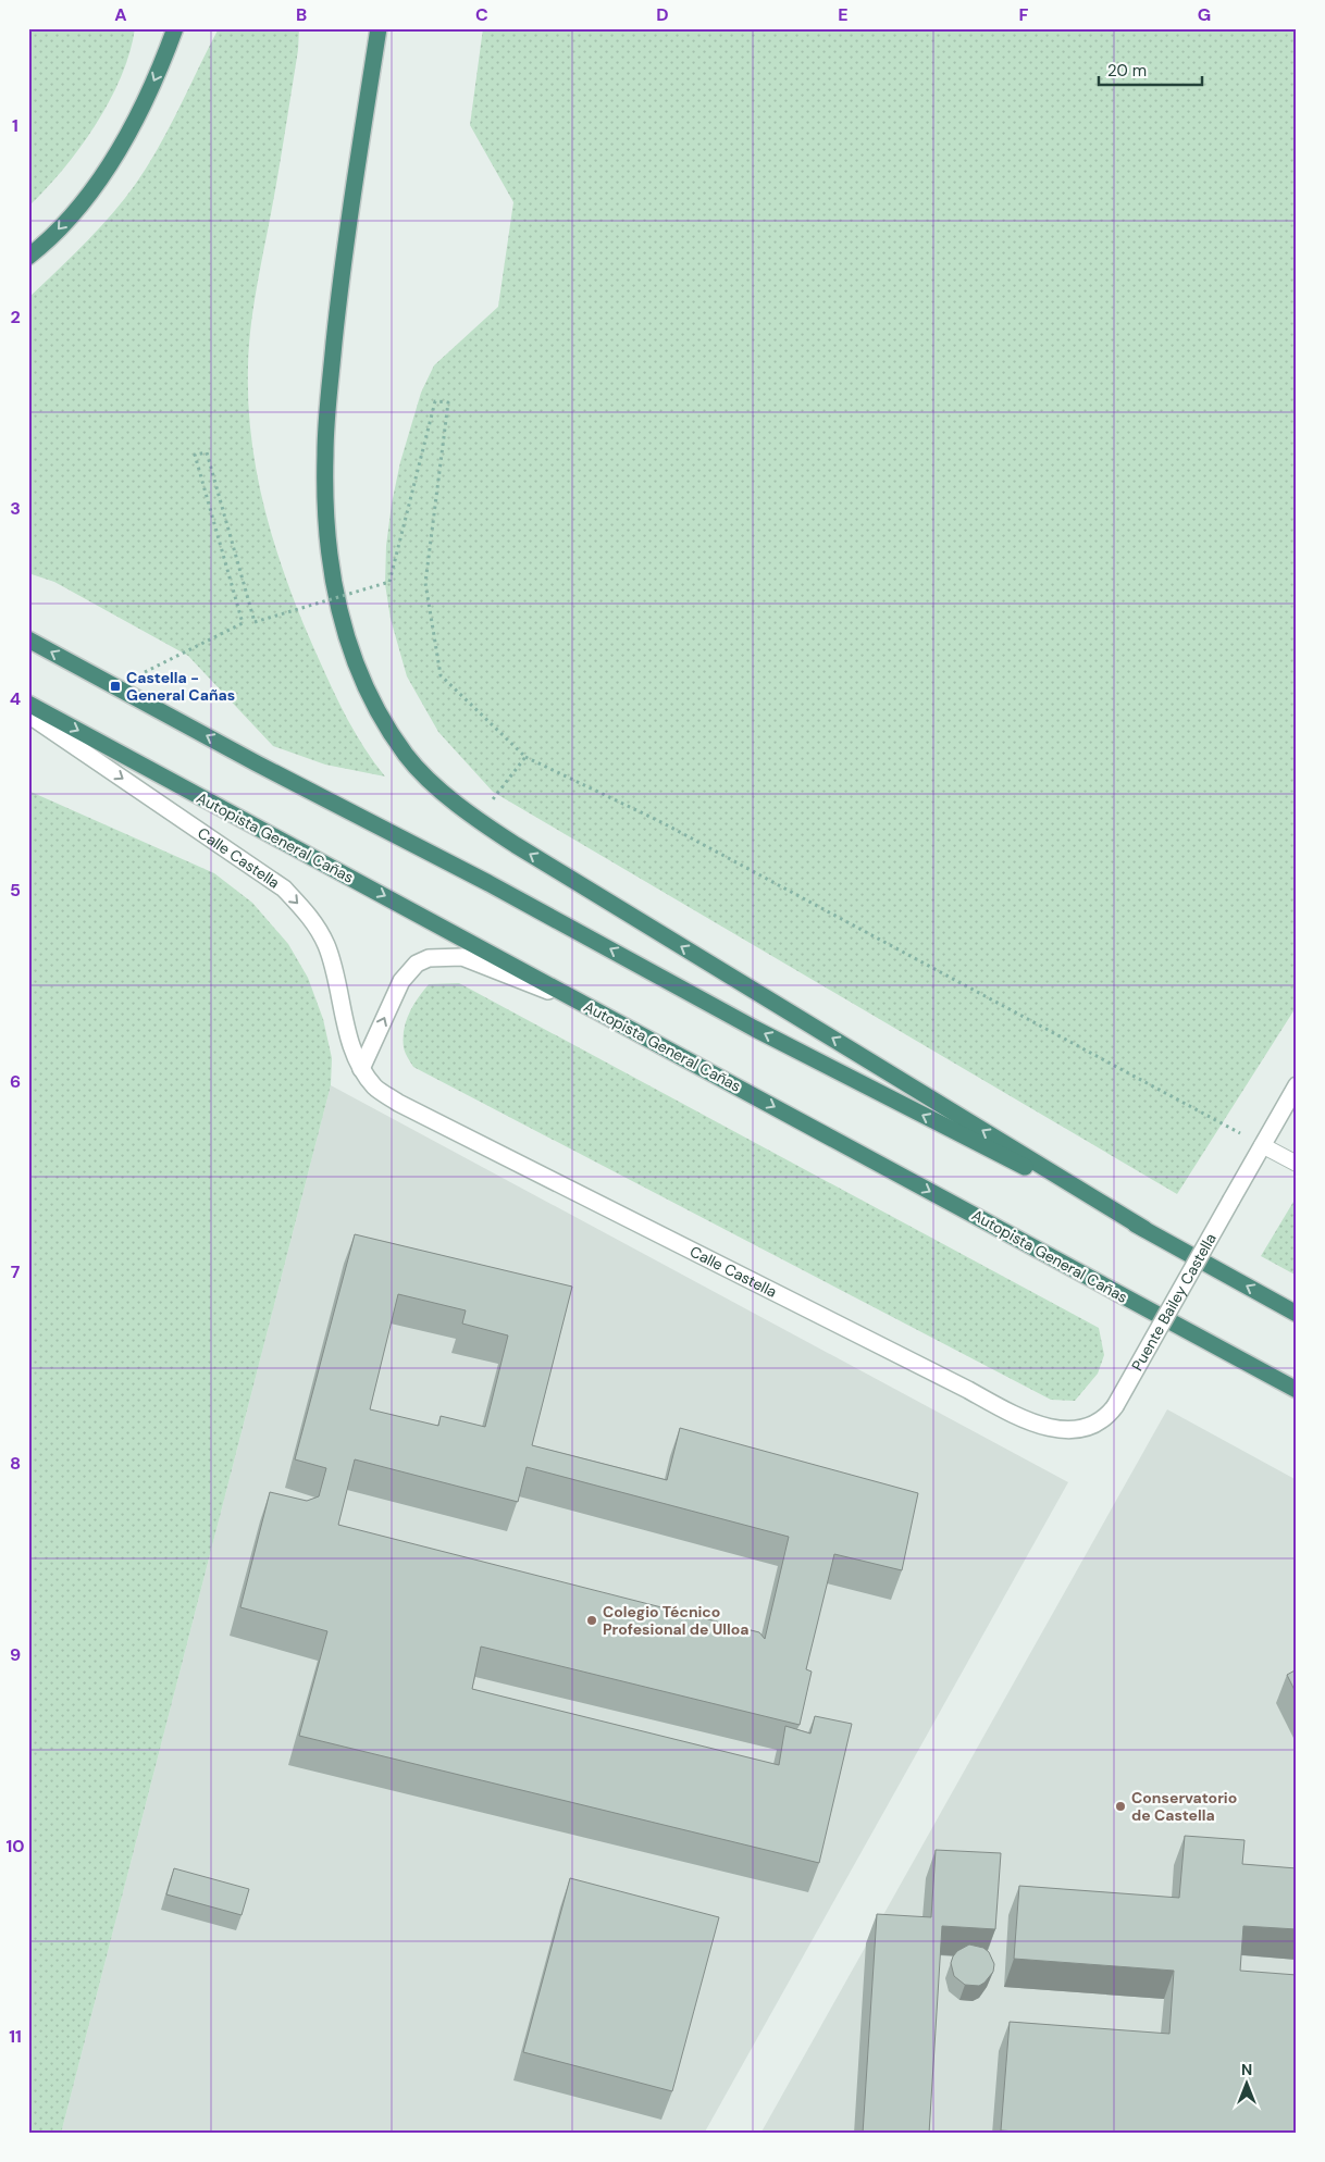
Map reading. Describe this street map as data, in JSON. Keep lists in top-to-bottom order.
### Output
{
  "streets": {
    "highway": ["Autopista General Cañas"],
    "street": ["Calle Castella", "Puente Bailey Castella"]
  },
  "crossings": [
    ["Calle Castella", "Puente Bailey Castella"]
  ],
  "one_way": ["Calle Castella"],
  "places": {
    "transit": ["Castella - General Cañas"],
    "other": ["Colegio Técnico Profesional de Ulloa", "Conservatorio de Castella"]
  },
  "scale_bar": "20 m",
  "north": "top",
  "grid": {
    "columns": [
      "A",
      "B",
      "C",
      "D",
      "E",
      "F",
      "G"
    ],
    "rows": [
      "1",
      "2",
      "3",
      "4",
      "5",
      "6",
      "7",
      "8",
      "9",
      "10",
      "11"
    ]
  }
}
